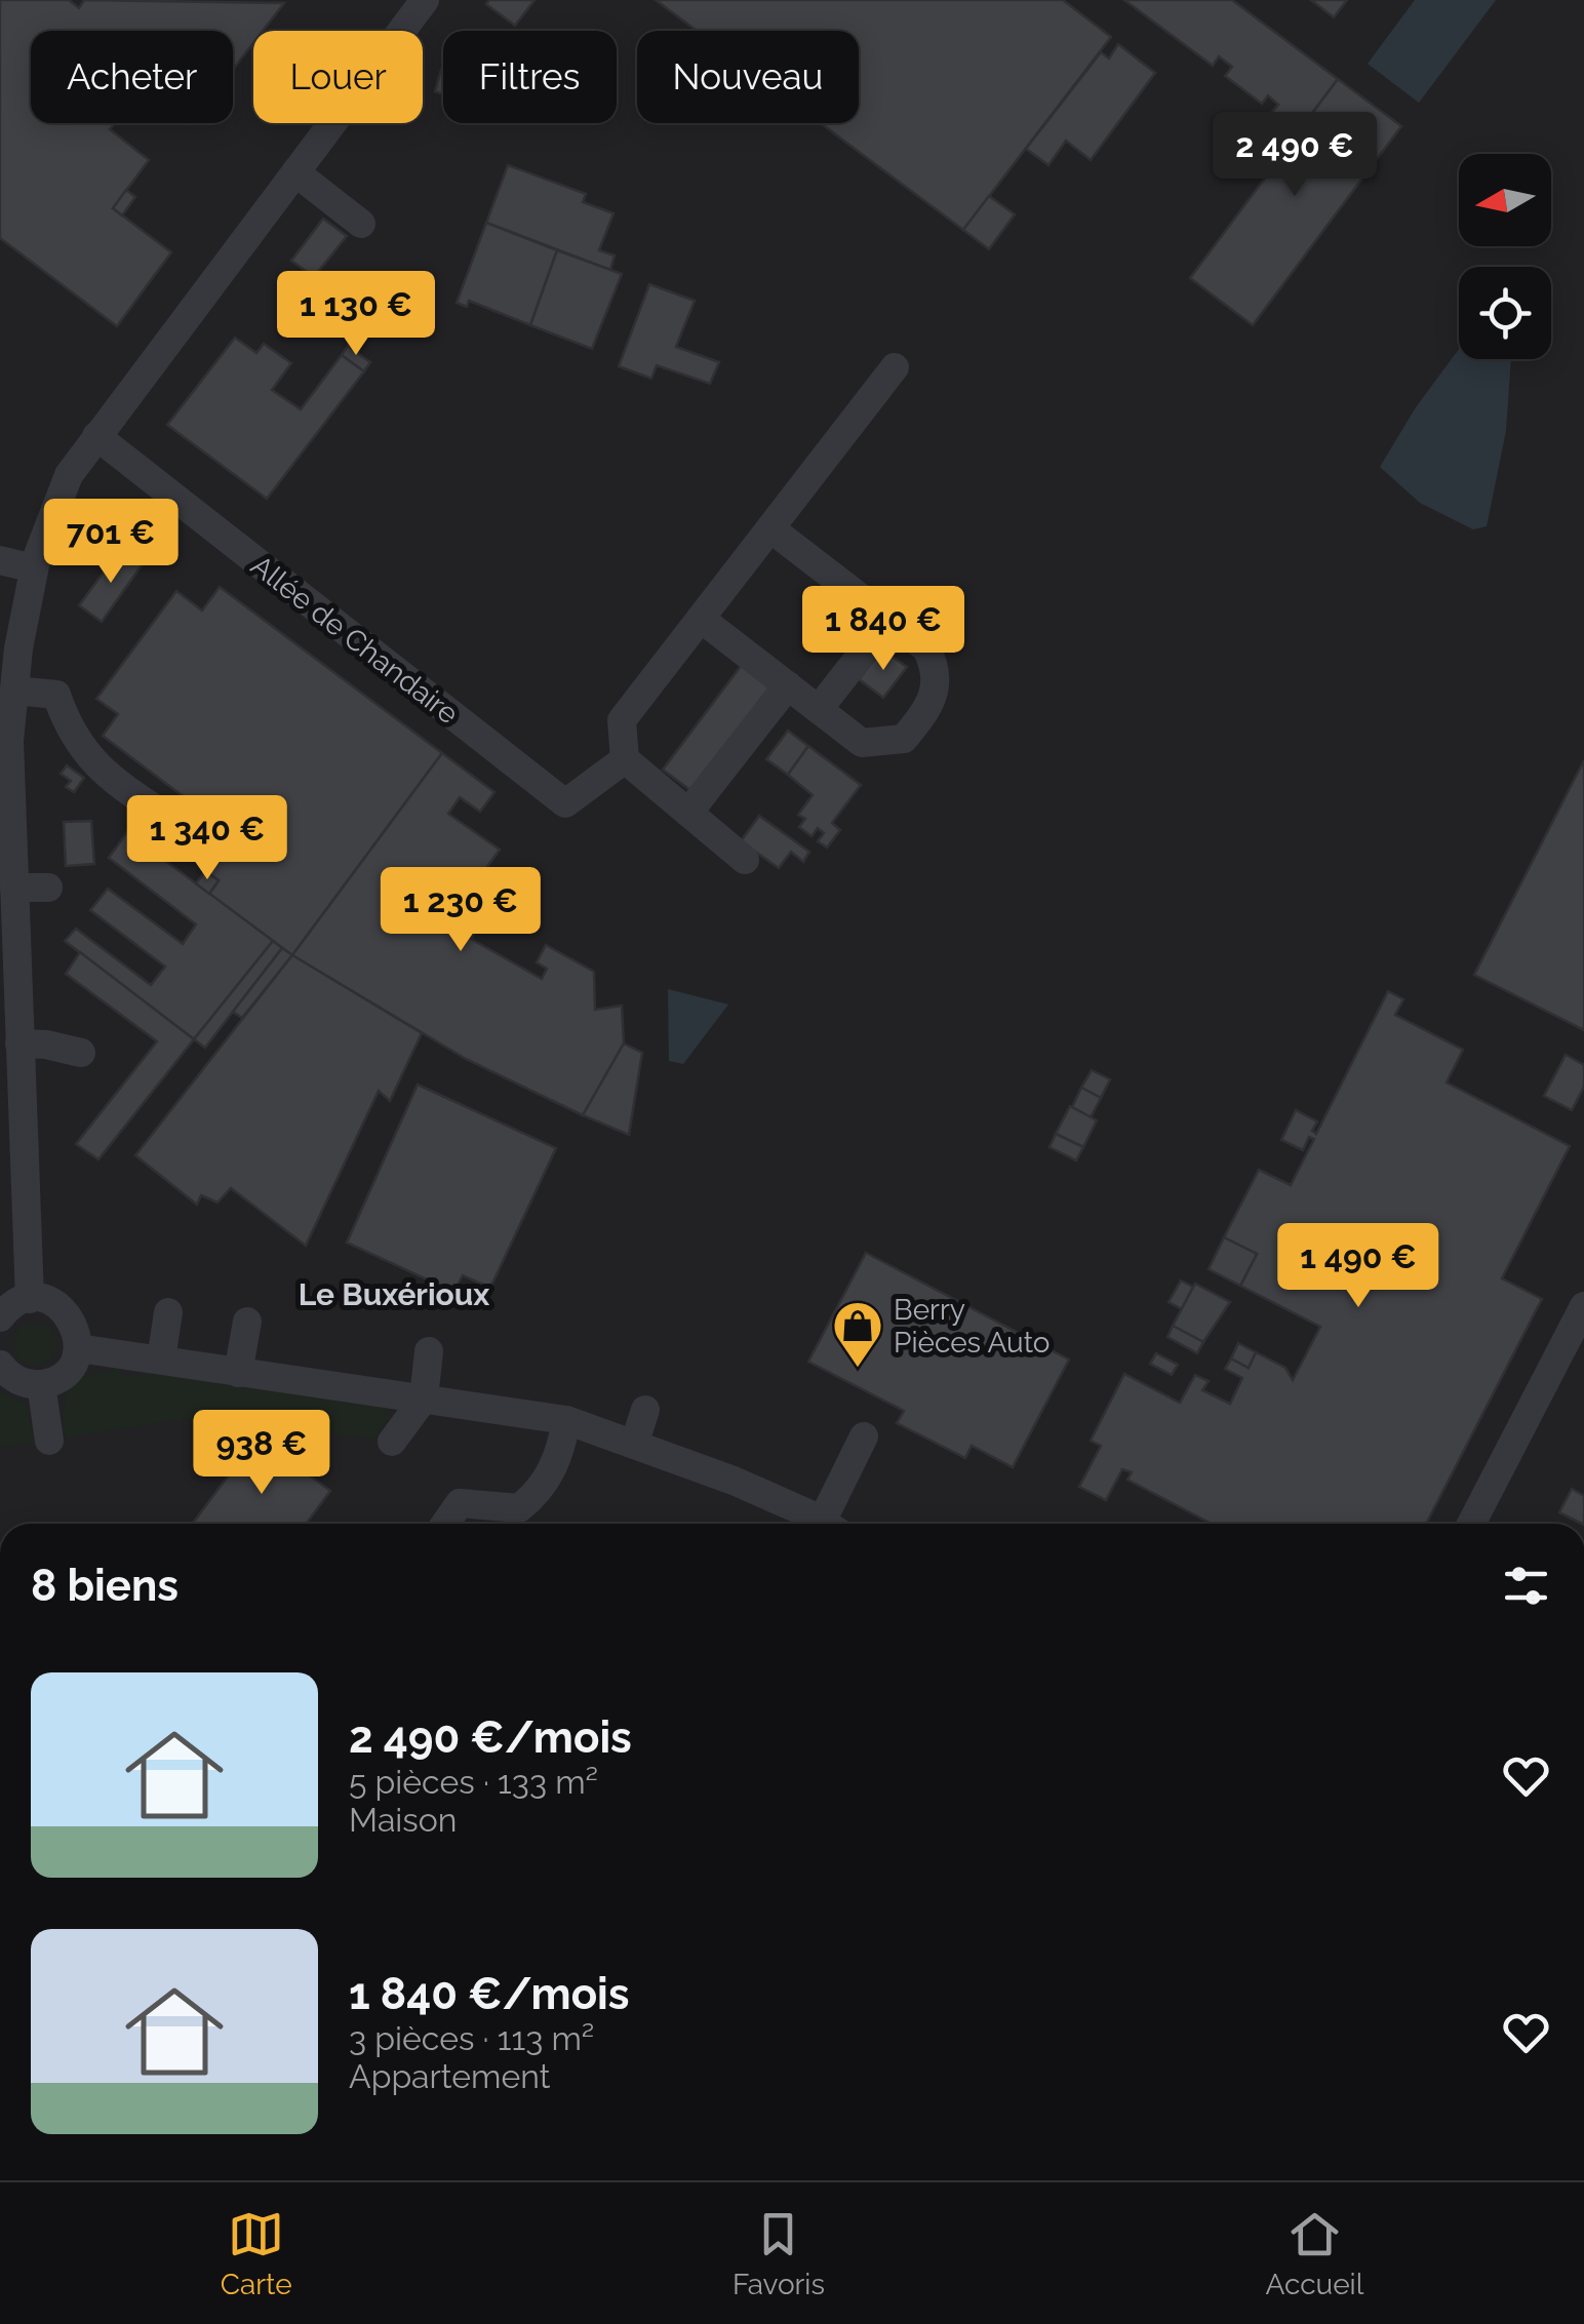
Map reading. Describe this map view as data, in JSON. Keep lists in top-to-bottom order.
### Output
{
  "streets": {
    "street": ["Allée de Chandaire"]
  },
  "districts": ["Le Buxérioux"],
  "places": {
    "shop": ["Berry Pièces Auto"]
  },
  "north": "left",
  "page": {
    "chip": [
      "Acheter",
      "Louer",
      "Filtres",
      "Nouveau"
    ],
    "price": [
      "2 490 €",
      "1 130 €",
      "701 €",
      "1 840 €",
      "1 340 €",
      "1 230 €",
      "1 490 €",
      "938 €"
    ],
    "heading": "8 biens",
    "list": [
      {
        "name": "2 490 €/mois",
        "note": "5 pièces · 133 m² · Maison"
      },
      {
        "name": "1 840 €/mois",
        "note": "3 pièces · 113 m² · Appartement"
      }
    ],
    "tabs": ["Carte", "Favoris", "Accueil"]
  }
}
